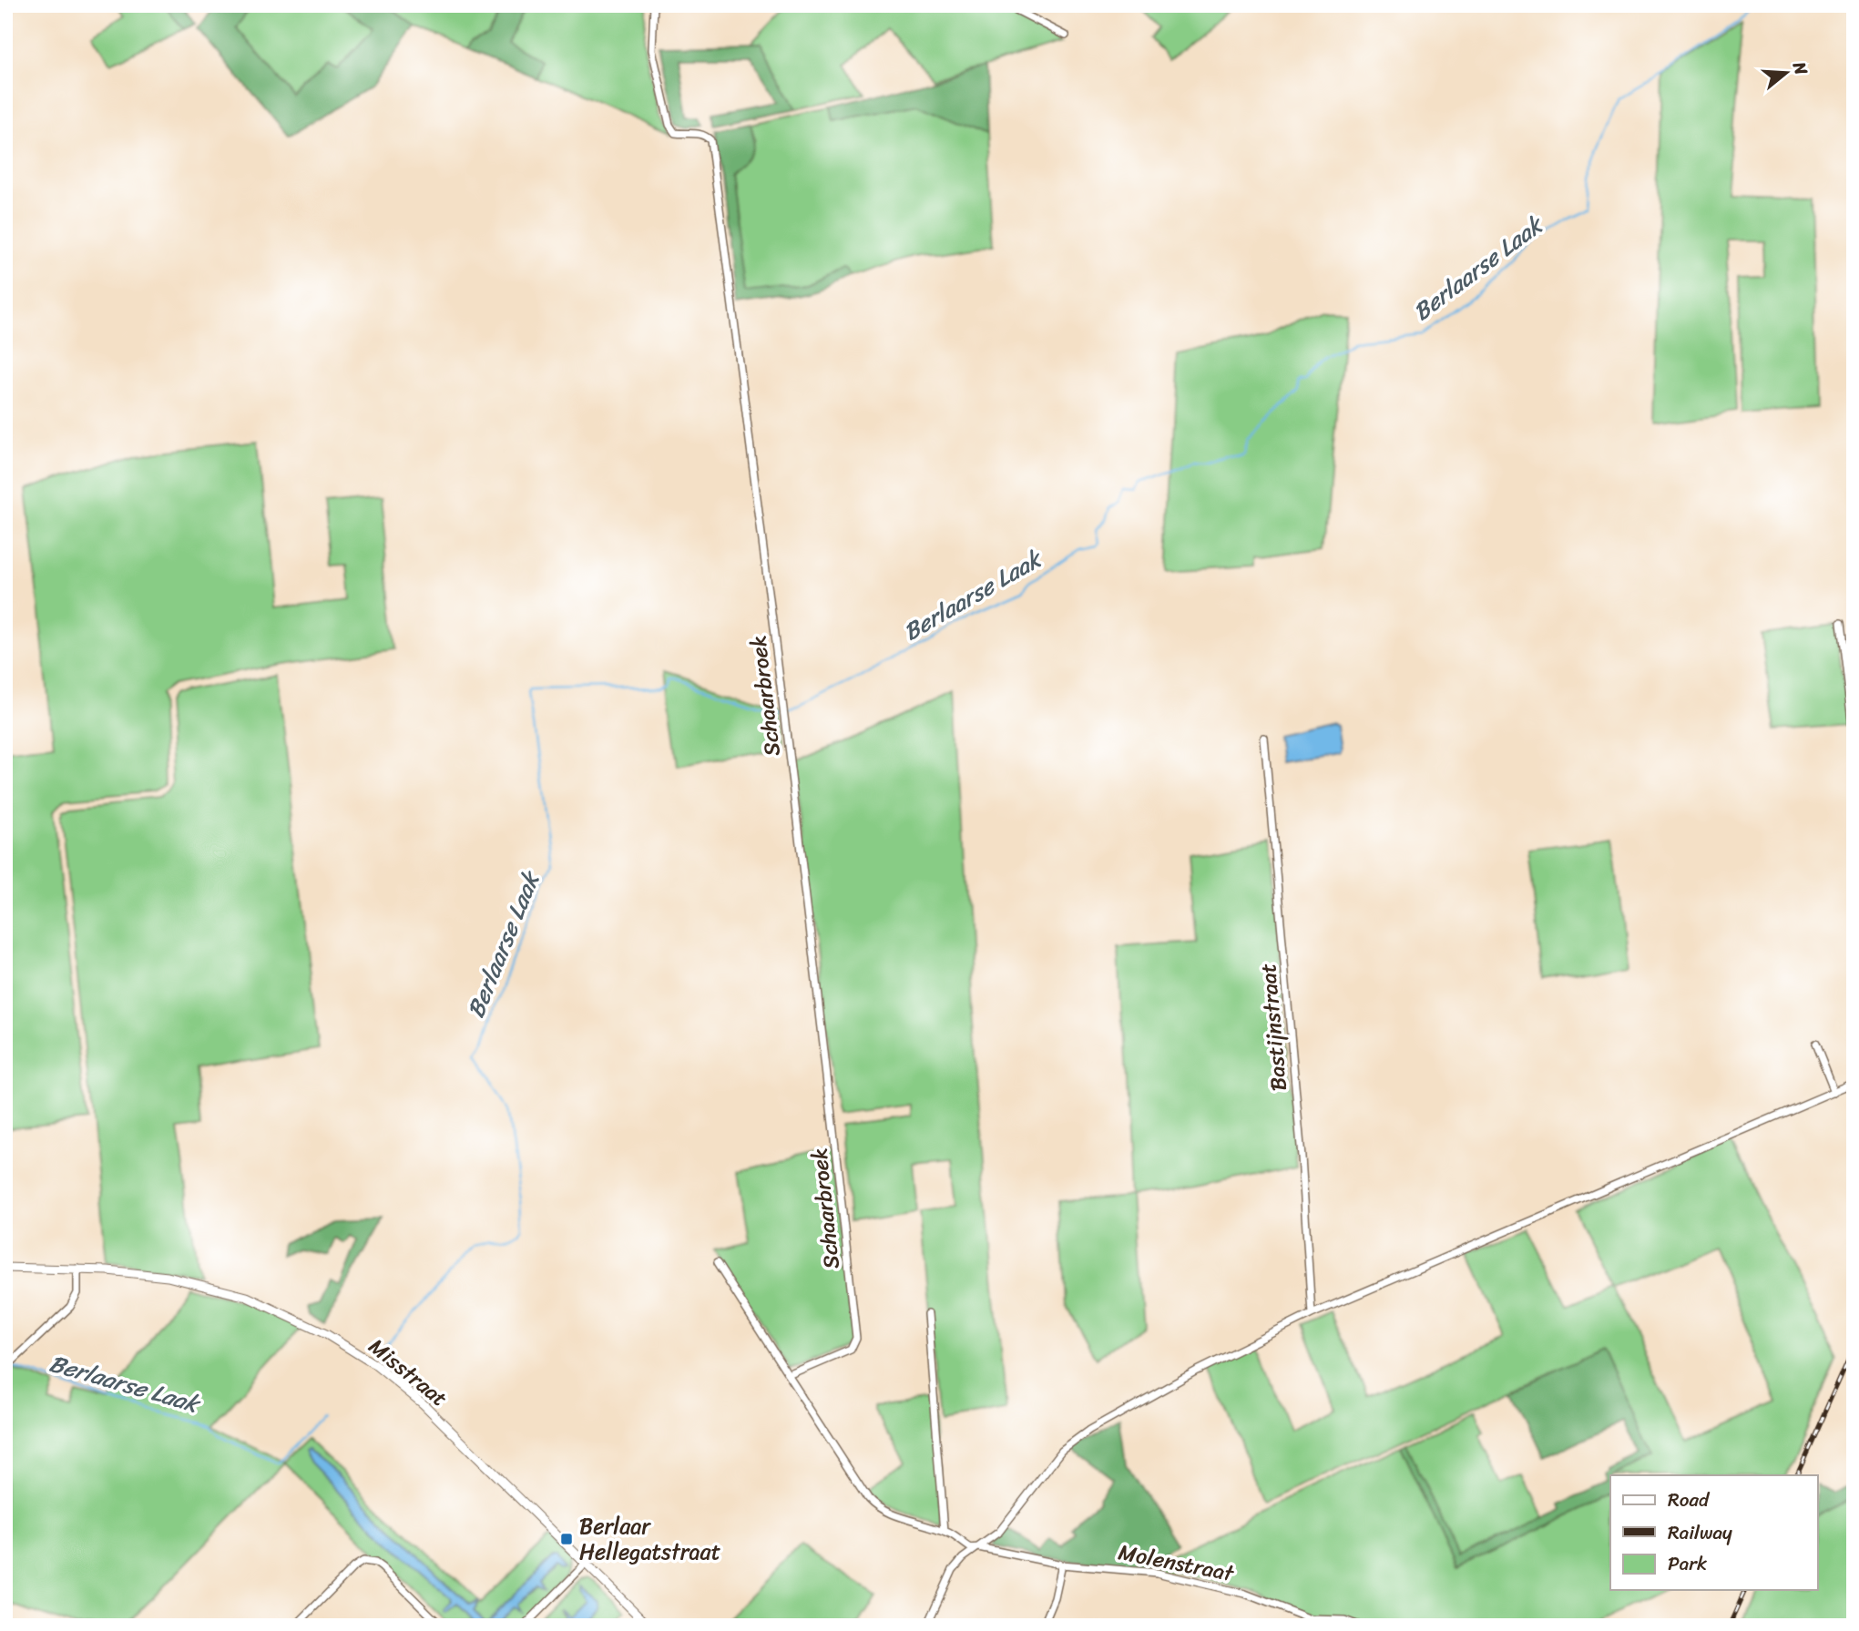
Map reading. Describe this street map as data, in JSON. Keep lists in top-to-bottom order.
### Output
{
  "streets": {
    "street": [
      "Schaarbroek",
      "Bastijnstraat",
      "Misstraat",
      "Molenstraat"
    ]
  },
  "water": ["Berlaarse Laak"],
  "places": {
    "transit": ["Berlaar Hellegatstraat"]
  },
  "legend": ["Road", "Railway", "Park"],
  "north": "right"
}
